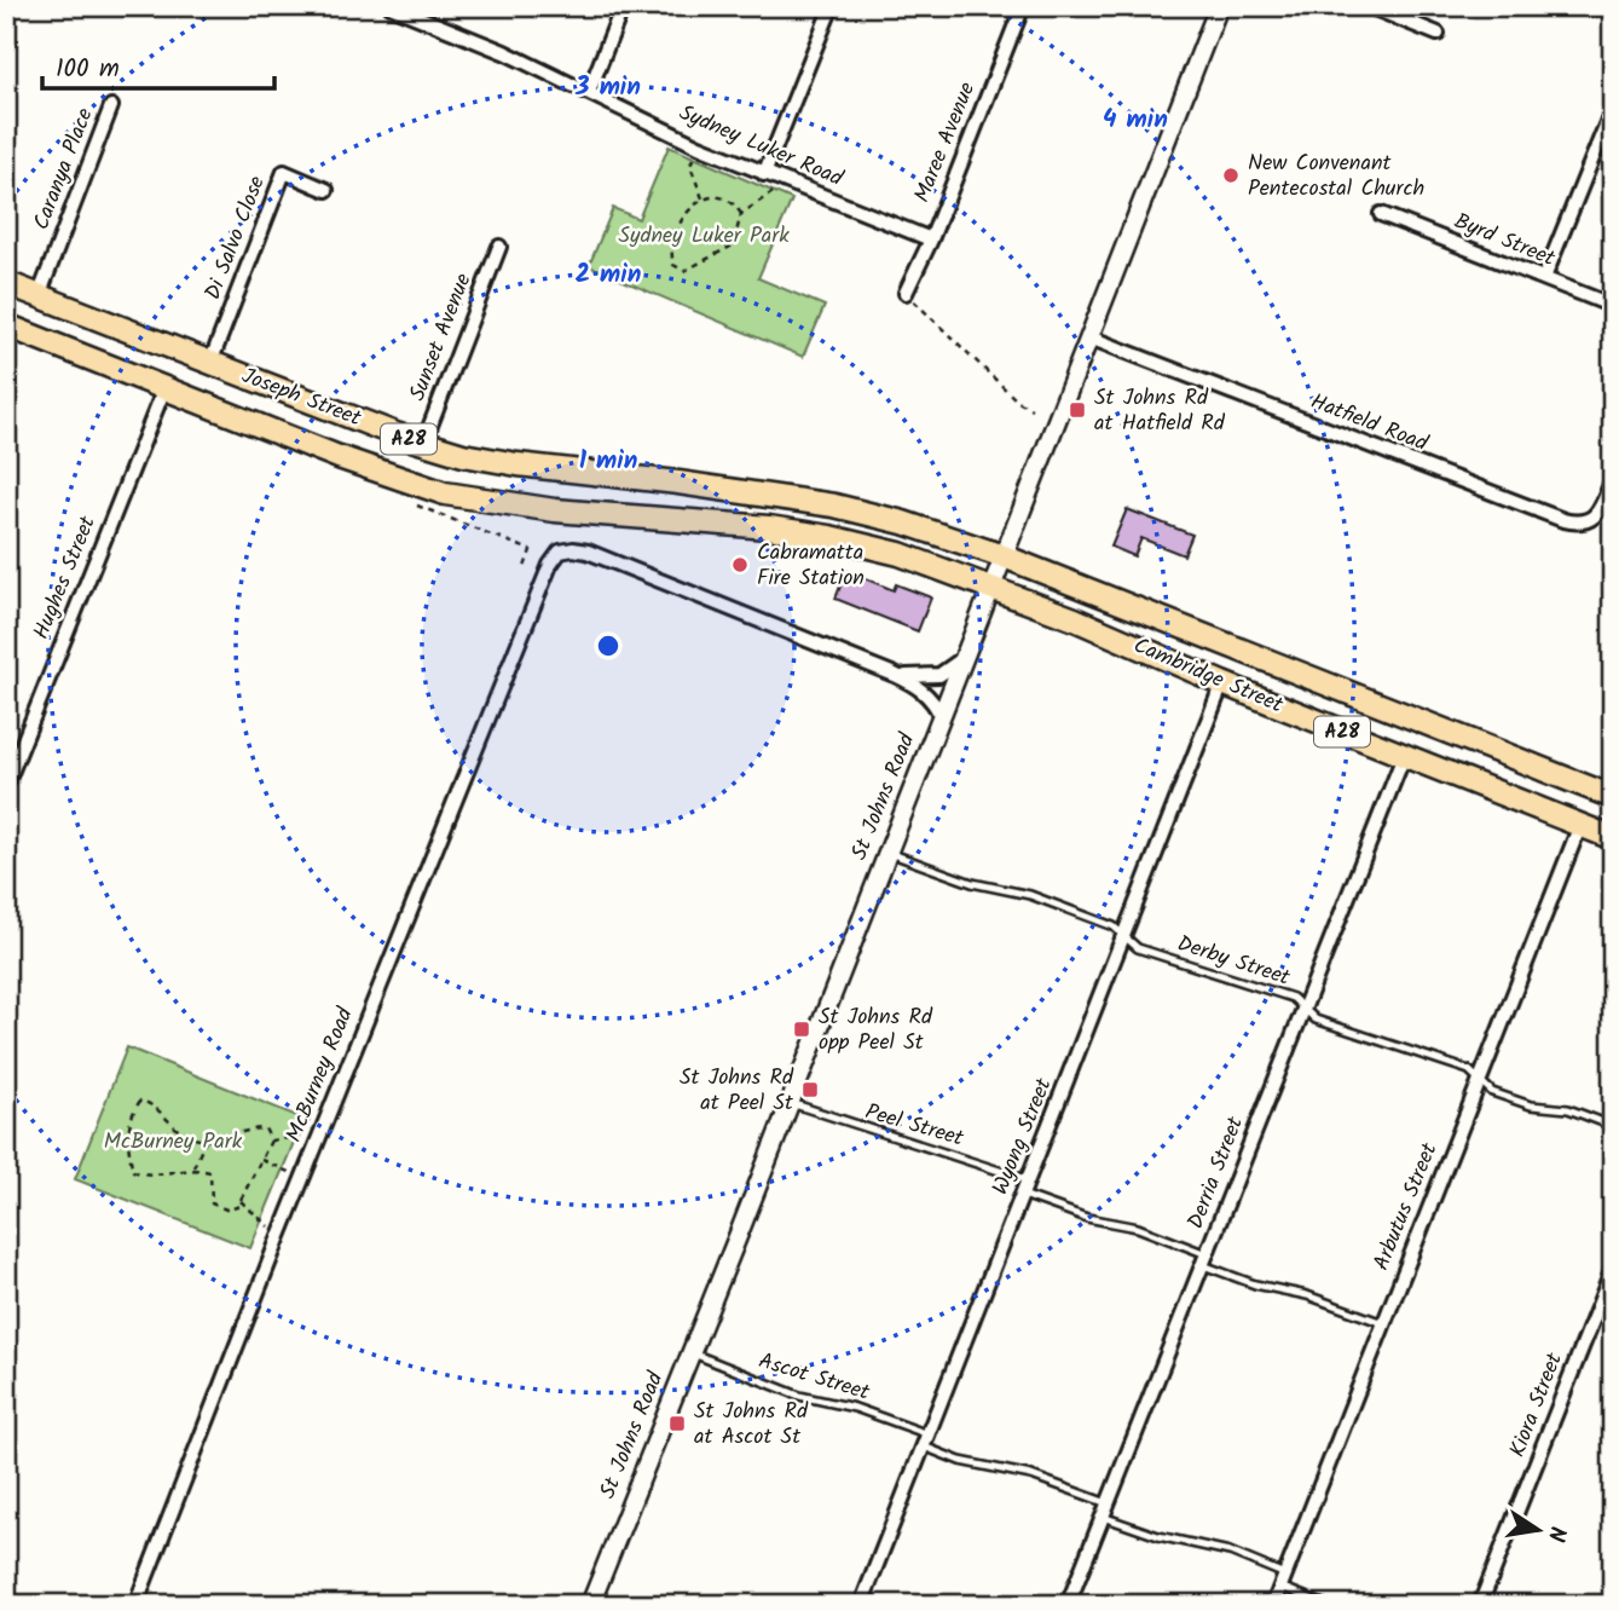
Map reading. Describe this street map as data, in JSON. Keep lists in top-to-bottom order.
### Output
{
  "streets": {
    "highway": ["Joseph Street", "A28", "Cambridge Street"],
    "main road": ["St Johns Road"],
    "street": [
      "Maree Avenue",
      "Sydney Luker Road",
      "Caranya Place",
      "Di Salvo Close",
      "Byrd Street",
      "Sunset Avenue",
      "Hatfield Road",
      "Hughes Street",
      "McBurney Road",
      "Wyong Street",
      "Derria Street",
      "Arbutus Street",
      "Kiora Street"
    ],
    "lane": ["Derby Street", "Peel Street", "Ascot Street"]
  },
  "crossings": [
    ["Maree Avenue", "Sydney Luker Road"],
    ["Caranya Place", "Joseph Street"],
    ["Di Salvo Close", "Joseph Street"],
    ["Sunset Avenue", "Joseph Street"],
    ["Joseph Street", "Hughes Street"],
    ["Joseph Street", "Cambridge Street"],
    ["Joseph Street", "St Johns Road"],
    ["Hatfield Road", "St Johns Road"],
    ["Cambridge Street", "St Johns Road"],
    ["Cambridge Street", "Wyong Street"],
    ["Cambridge Street", "Derria Street"],
    ["Cambridge Street", "Arbutus Street"],
    ["St Johns Road", "Derby Street"],
    ["St Johns Road", "Peel Street"],
    ["St Johns Road", "Ascot Street"],
    ["Derby Street", "Wyong Street"],
    ["Derby Street", "Derria Street"],
    ["Derby Street", "Arbutus Street"],
    ["Peel Street", "Wyong Street"],
    ["Wyong Street", "Ascot Street"],
    ["Derria Street", "Ascot Street"]
  ],
  "parks": ["Sydney Luker Park", "McBurney Park"],
  "places": {
    "other": ["New Convenant Pentecostal Church", "Cabramatta Fire Station"],
    "transit": [
      "St Johns Rd at Hatfield Rd",
      "St Johns Rd opp Peel St",
      "St Johns Rd at Peel St",
      "St Johns Rd at Ascot St"
    ]
  },
  "scale_bar": "100 m",
  "north": "right",
  "rings": [
    "3 min",
    "4 min",
    "2 min",
    "1 min"
  ]
}
